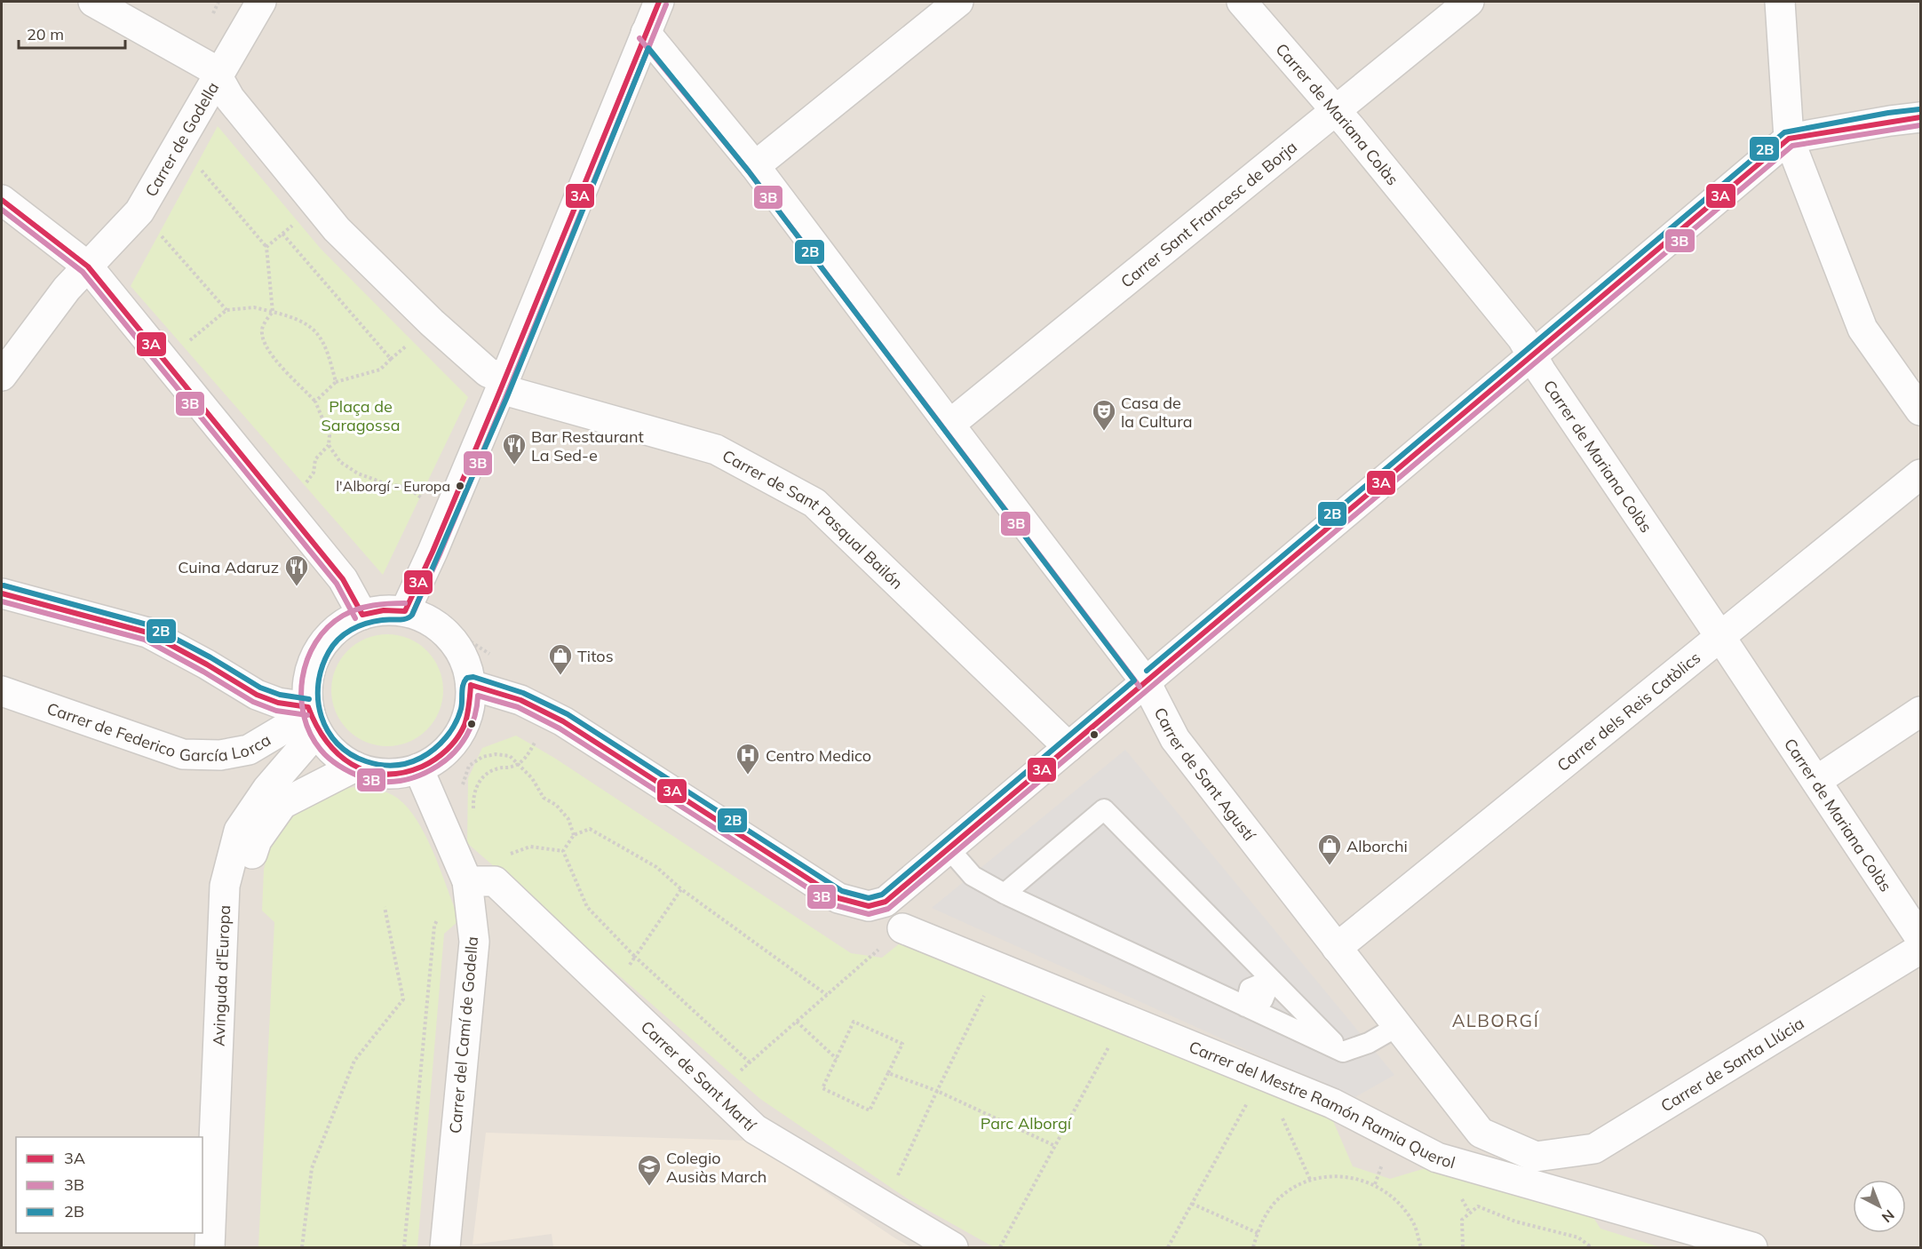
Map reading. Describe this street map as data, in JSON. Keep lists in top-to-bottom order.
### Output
{
  "streets": {
    "street": [
      "Carrer de Mariana Colàs",
      "Carrer de Godella",
      "Carrer Sant Francesc de Borja",
      "Carrer de Sant Pasqual Bailón",
      "Carrer dels Reis Catòlics",
      "Carrer de Federico García Lorca",
      "Carrer de Sant Agustí",
      "Avinguda d'Europa",
      "Carrer del Camí de Godella",
      "Carrer de Santa Llúcia",
      "Carrer de Sant Martí",
      "Carrer del Mestre Ramón Ramia Querol"
    ]
  },
  "crossings": [
    ["Carrer de Mariana Colàs", "Carrer Sant Francesc de Borja"],
    ["Carrer de Mariana Colàs", "Carrer dels Reis Catòlics"],
    ["Carrer Sant Francesc de Borja", "Carrer de Sant Agustí"],
    ["Carrer dels Reis Catòlics", "Carrer de Sant Agustí"],
    ["Carrer de Federico García Lorca", "Avinguda d'Europa"],
    ["Carrer de Federico García Lorca", "Carrer del Camí de Godella"],
    ["Carrer de Sant Agustí", "Carrer de Santa Llúcia"],
    ["Avinguda d'Europa", "Carrer del Camí de Godella"],
    ["Carrer del Camí de Godella", "Carrer de Sant Martí"]
  ],
  "districts": ["ALBORGÍ"],
  "parks": ["Plaça de Saragossa", "Parc Alborgí"],
  "places": {
    "theatre": ["Casa de la Cultura"],
    "restaurant": ["Bar Restaurant La Sed-e", "Cuina Adaruz"],
    "other": ["l'Alborgí - Europa"],
    "shop": ["Titos", "Alborchi"],
    "hospital": ["Centro Medico"],
    "school or university": ["Colegio Ausiàs March"]
  },
  "lines": ["transit line 3A", "transit line 3B", "transit line 2B"],
  "legend": ["3A", "3B", "2B"],
  "scale_bar": "20 m",
  "north": "bottom right"
}
